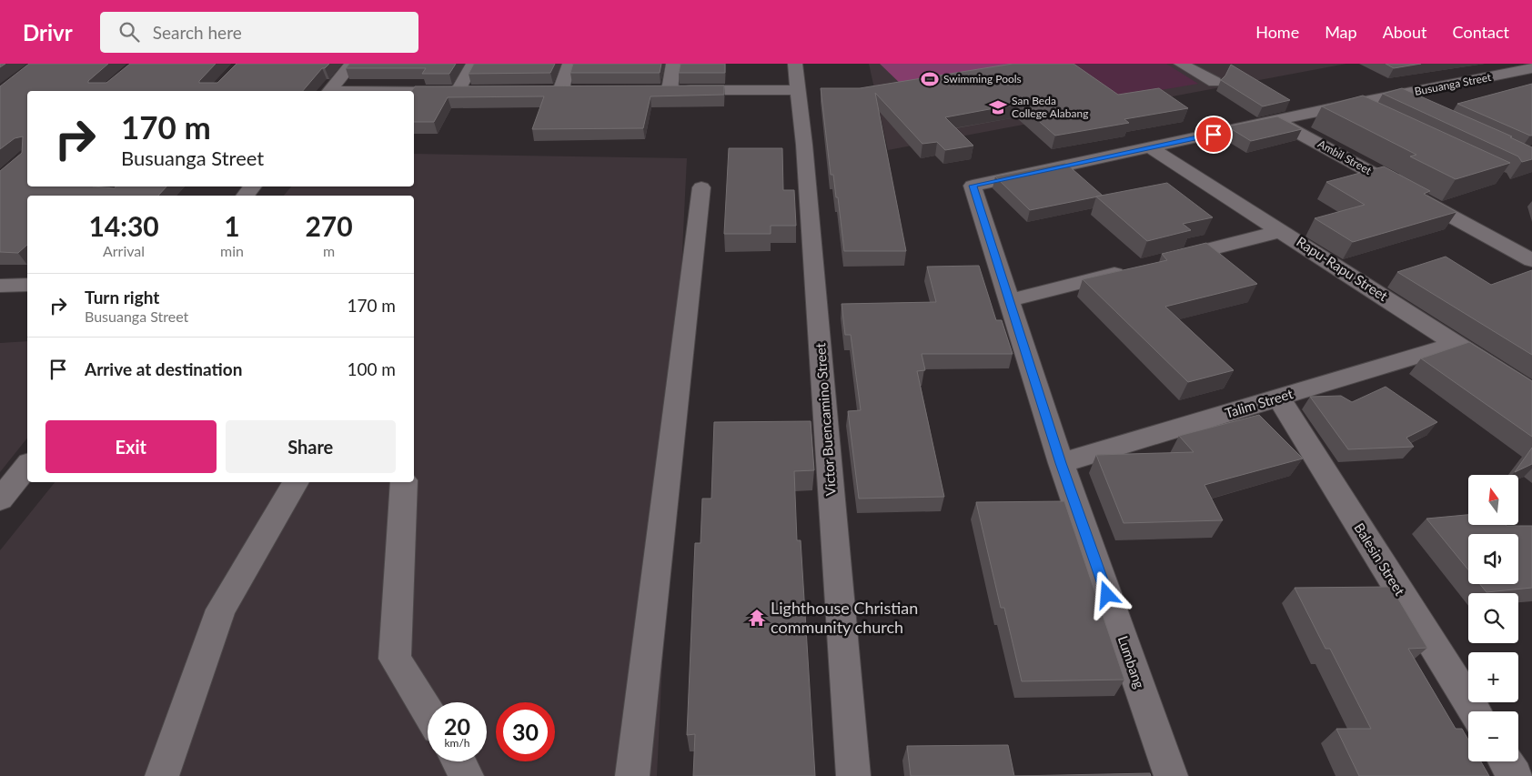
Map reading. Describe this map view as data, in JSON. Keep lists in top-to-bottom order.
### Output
{
  "streets": {
    "street": [
      "Busuanga Street",
      "Ambil Street",
      "Rapu-Rapu Street",
      "Talim Street",
      "Victor Buencamino Street",
      "Balesin Street",
      "Lumbang"
    ]
  },
  "crossings": [
    ["Busuanga Street", "Ambil Street"],
    ["Busuanga Street", "Rapu-Rapu Street"],
    ["Busuanga Street", "Lumbang"],
    ["Rapu-Rapu Street", "Talim Street"],
    ["Talim Street", "Balesin Street"],
    ["Talim Street", "Lumbang"]
  ],
  "places": {
    "sports": ["Swimming Pools"],
    "school or university": ["San Beda College Alabang"],
    "temple": ["Lighthouse Christian community church"]
  },
  "north": "top",
  "page": {
    "header": "Drivr",
    "search": "Search here",
    "nav": [
      "Home",
      "Map",
      "About",
      "Contact"
    ],
    "turn": ["170 m", "Busuanga Street"],
    "eta": [
      "14:30",
      "Arrival",
      "1",
      "min",
      "270",
      "m"
    ],
    "list": [
      {
        "name": "Turn right",
        "note": "Busuanga Street",
        "value": "170 m"
      },
      {
        "name": "Arrive at destination",
        "value": "100 m"
      }
    ],
    "buttons": ["Exit", "Share"],
    "map_buttons": ["+", "−"],
    "speed": "20 km/h",
    "limit": "30"
  }
}
